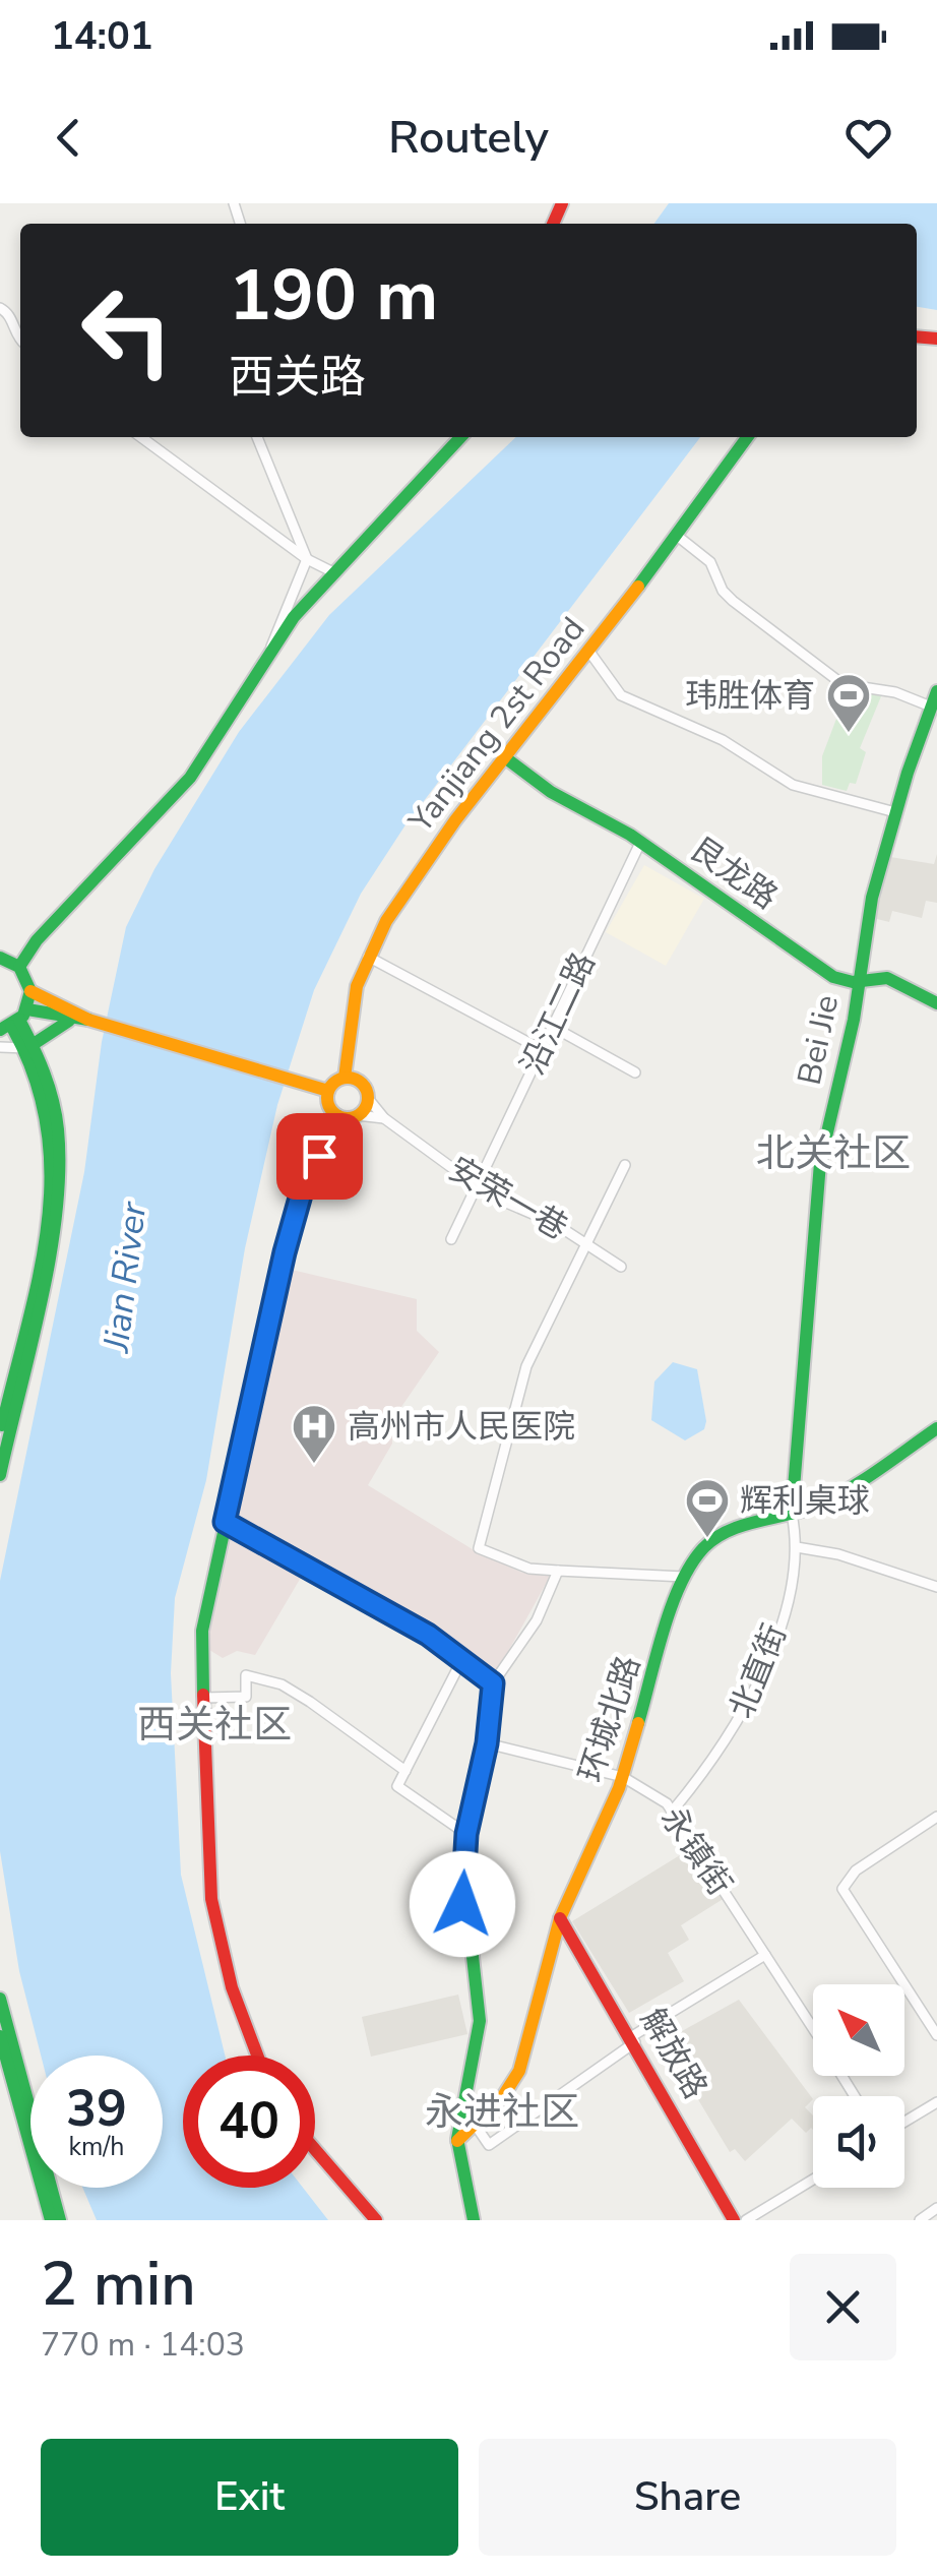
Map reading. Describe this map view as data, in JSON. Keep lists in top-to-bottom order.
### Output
{
  "streets": {
    "street": [
      "Yanjiang 2st Road",
      "艮龙路",
      "沿江二路",
      "Bei Jie",
      "安荣一巷",
      "北直街",
      "环城北路",
      "永镇街",
      "解放路"
    ]
  },
  "crossings": [
    ["Yanjiang 2st Road", "艮龙路"],
    ["艮龙路", "沿江二路"],
    ["艮龙路", "Bei Jie"],
    ["沿江二路", "安荣一巷"],
    ["Bei Jie", "北直街"],
    ["Bei Jie", "环城北路"],
    ["北直街", "环城北路"],
    ["北直街", "永镇街"],
    ["环城北路", "永镇街"],
    ["环城北路", "解放路"]
  ],
  "districts": ["北关社区", "西关社区", "永进社区"],
  "water": ["Jian River"],
  "places": {
    "sports": ["玮胜体育", "辉利桌球"],
    "hospital": ["高州市人民医院"]
  },
  "north": "top left",
  "page": {
    "status": "14:01",
    "header": "Routely",
    "turn": ["190 m", "西关路"],
    "speed": "39 km/h",
    "limit": "40",
    "heading": ["2 min", "770 m · 14:03"],
    "buttons": ["Exit", "Share"]
  }
}
